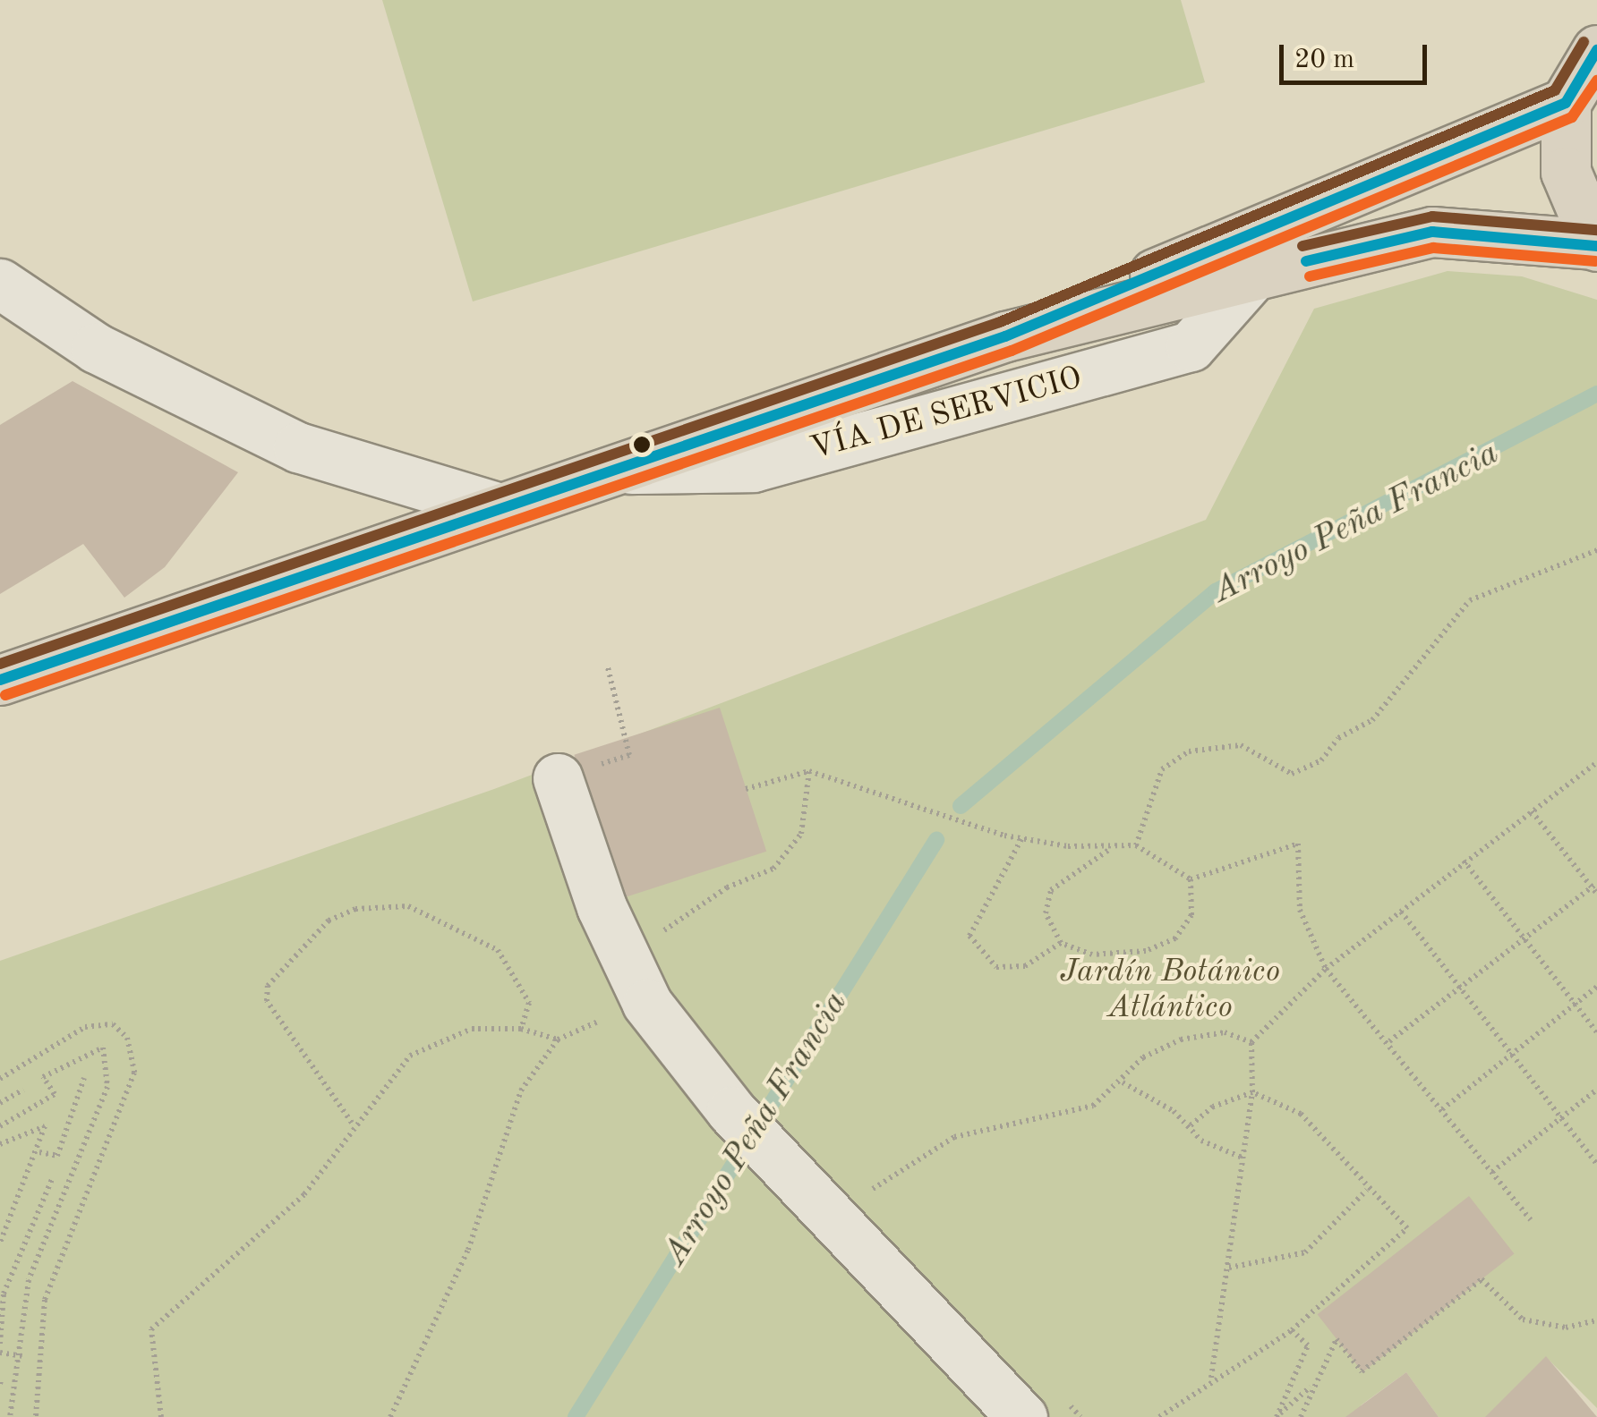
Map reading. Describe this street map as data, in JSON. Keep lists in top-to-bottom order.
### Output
{
  "streets": {
    "street": ["VÍA DE SERVICIO"]
  },
  "water": ["Arroyo Peña Francia"],
  "parks": ["Jardín Botánico Atlántico"],
  "scale_bar": "20 m"
}
